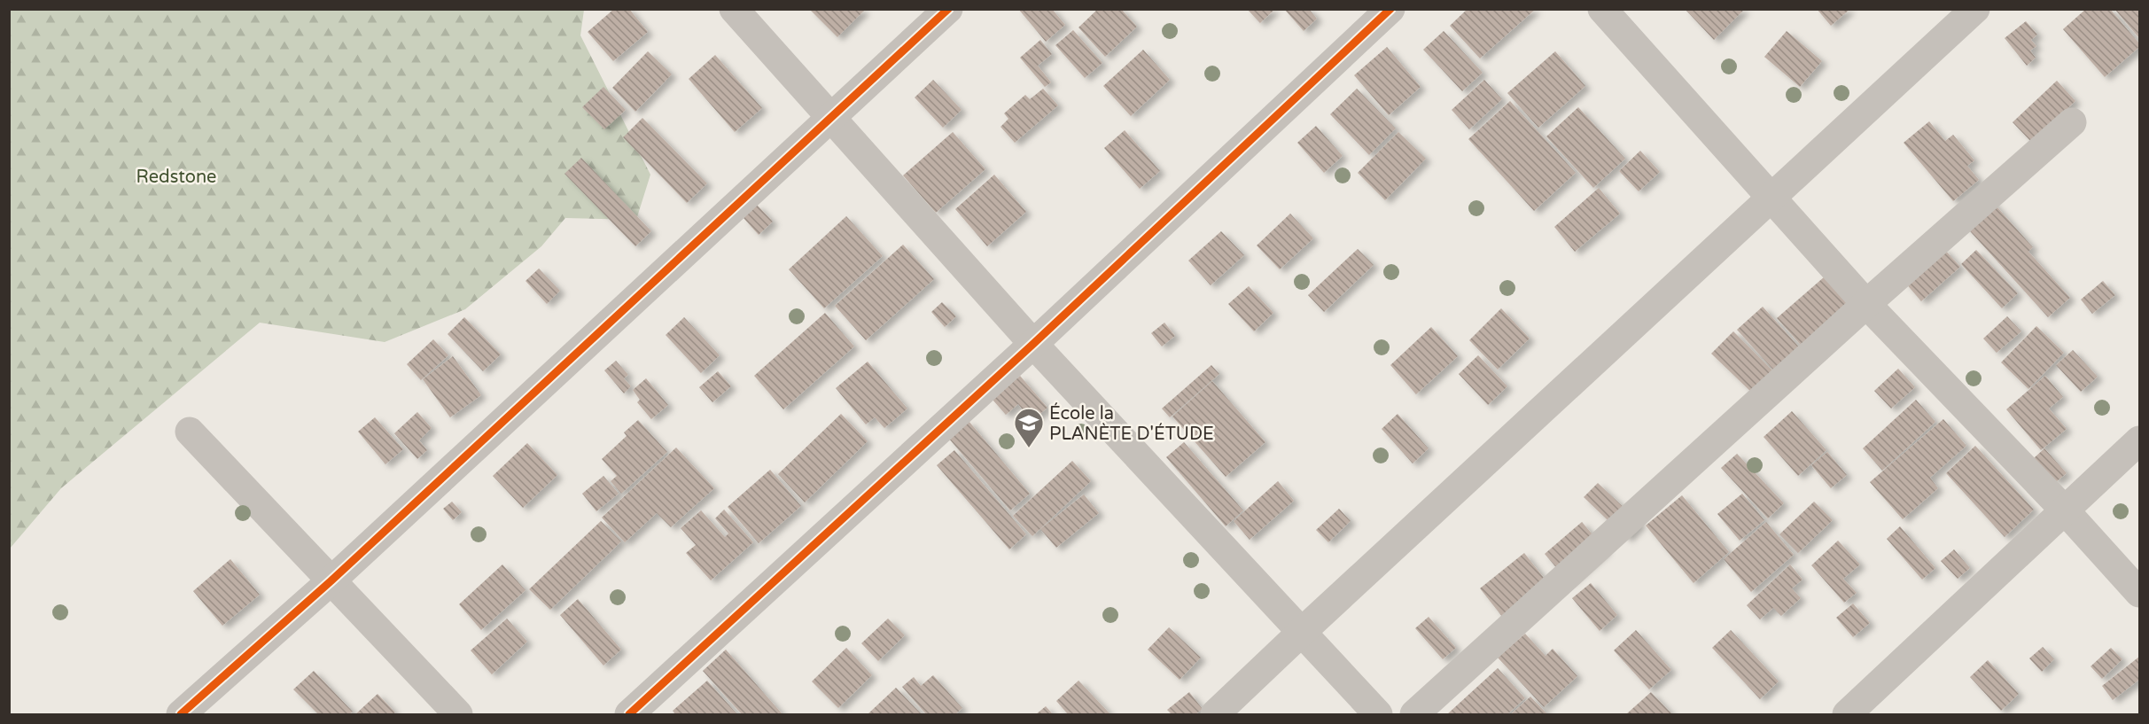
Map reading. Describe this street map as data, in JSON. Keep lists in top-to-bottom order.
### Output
{
  "parks": ["Redstone"],
  "places": {
    "school or university": ["École la PLANÈTE D'ÉTUDE"]
  }
}
